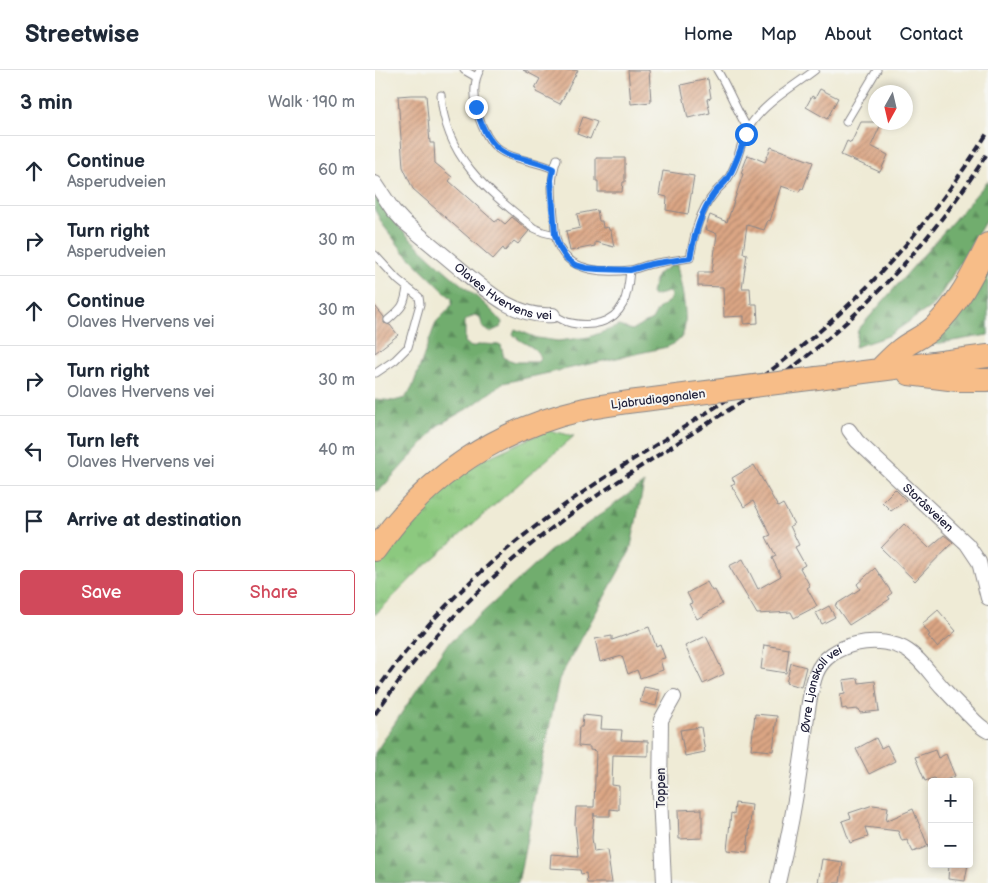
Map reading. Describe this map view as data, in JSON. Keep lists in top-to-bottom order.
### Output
{
  "streets": {
    "main road": ["Ljabrudiagonalen"],
    "street": [
      "Olaves Hvervens vei",
      "Storåsveien",
      "Øvre Ljanskoll vei",
      "Toppen"
    ]
  },
  "north": "bottom",
  "page": {
    "header": "Streetwise",
    "nav": [
      "Home",
      "Map",
      "About",
      "Contact"
    ],
    "heading": ["3 min", "Walk · 190 m"],
    "list": [
      ["Continue", "Asperudveien", "60 m"],
      ["Turn right", "Asperudveien", "30 m"],
      ["Continue", "Olaves Hvervens vei", "30 m"],
      ["Turn right", "Olaves Hvervens vei", "30 m"],
      ["Turn left", "Olaves Hvervens vei", "40 m"],
      "Arrive at destination"
    ],
    "buttons": ["Save", "Share"],
    "map_buttons": ["+", "−"]
  }
}
